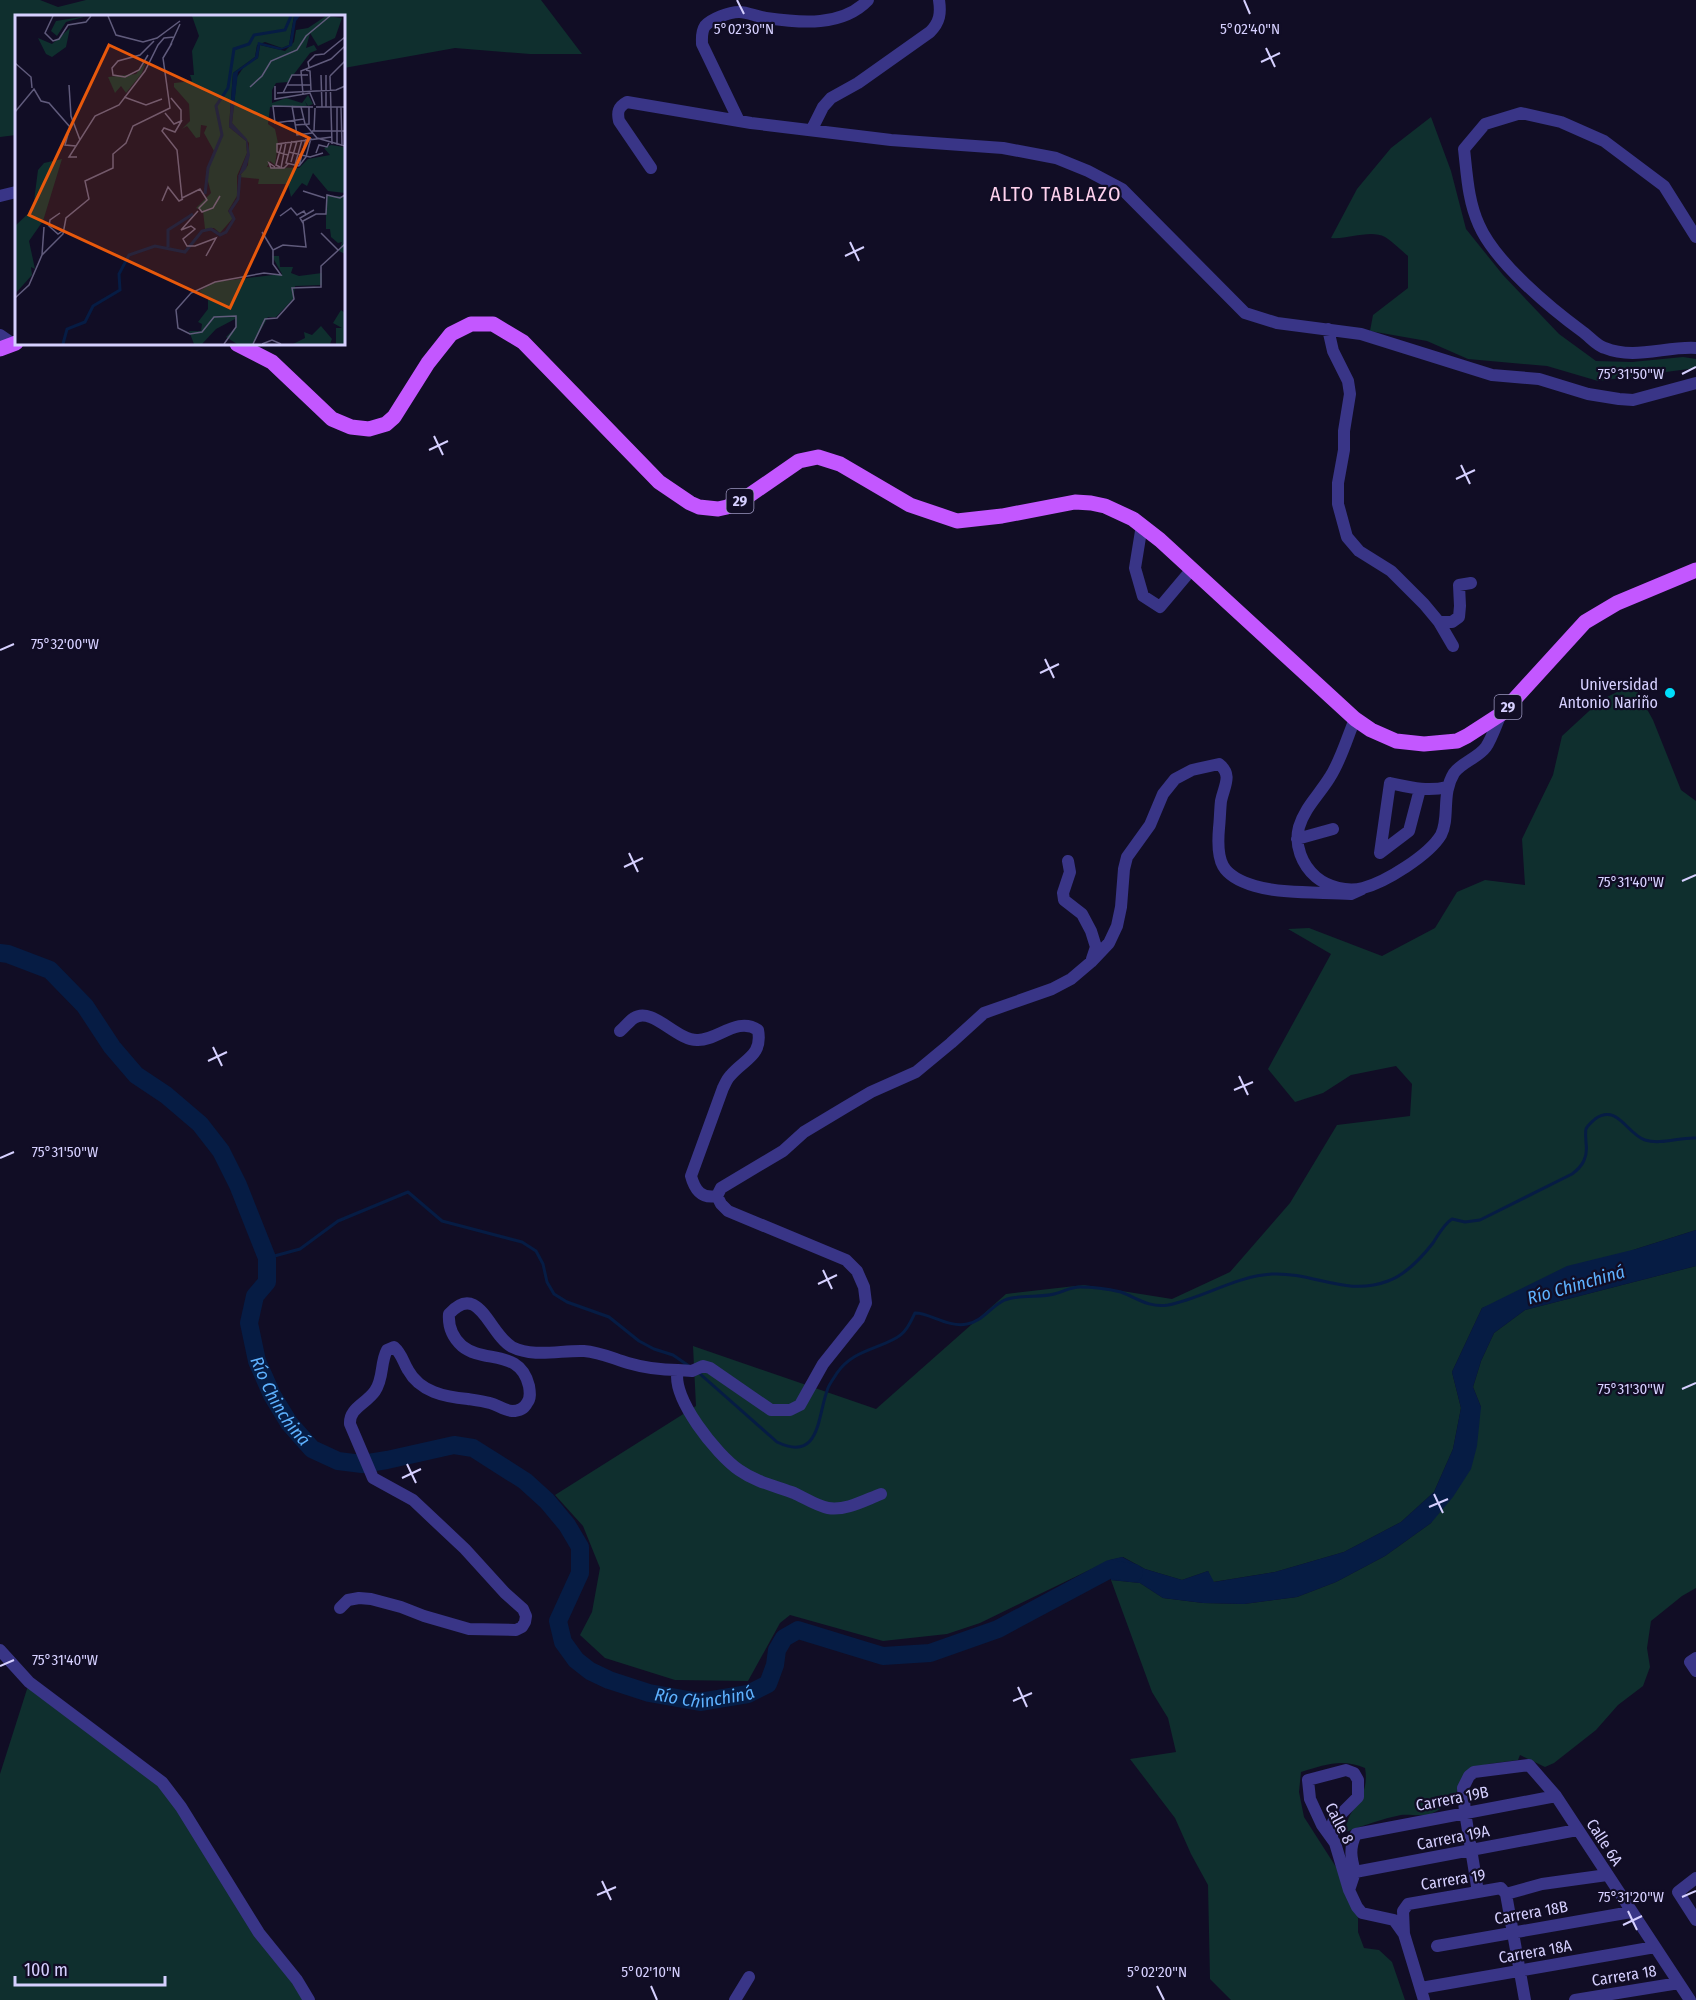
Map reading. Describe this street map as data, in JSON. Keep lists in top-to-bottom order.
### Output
{
  "streets": {
    "main road": ["29"],
    "street": [
      "Carrera 19B",
      "Calle 8",
      "Carrera 19A",
      "Calle 6A",
      "Carrera 19",
      "Carrera 18B",
      "Carrera 18A",
      "Carrera 18"
    ]
  },
  "crossings": [
    ["Carrera 19B", "Carrera 19A"],
    ["Carrera 19B", "Calle 6A"],
    ["Calle 8", "Carrera 19"],
    ["Carrera 19A", "Calle 6A"],
    ["Calle 6A", "Carrera 19"],
    ["Calle 6A", "Carrera 18B"],
    ["Calle 6A", "Carrera 18A"],
    ["Calle 6A", "Carrera 18"]
  ],
  "districts": ["ALTO TABLAZO"],
  "water": ["Río Chinchiná"],
  "places": ["Universidad Antonio Nariño"],
  "scale_bar": "100 m",
  "coordinates": [
    "5°02'30\"N",
    "5°02'40\"N",
    "75°31'50\"W",
    "75°32'00\"W",
    "75°31'40\"W",
    "75°31'30\"W",
    "75°31'20\"W",
    "5°02'10\"N",
    "5°02'20\"N"
  ]
}
